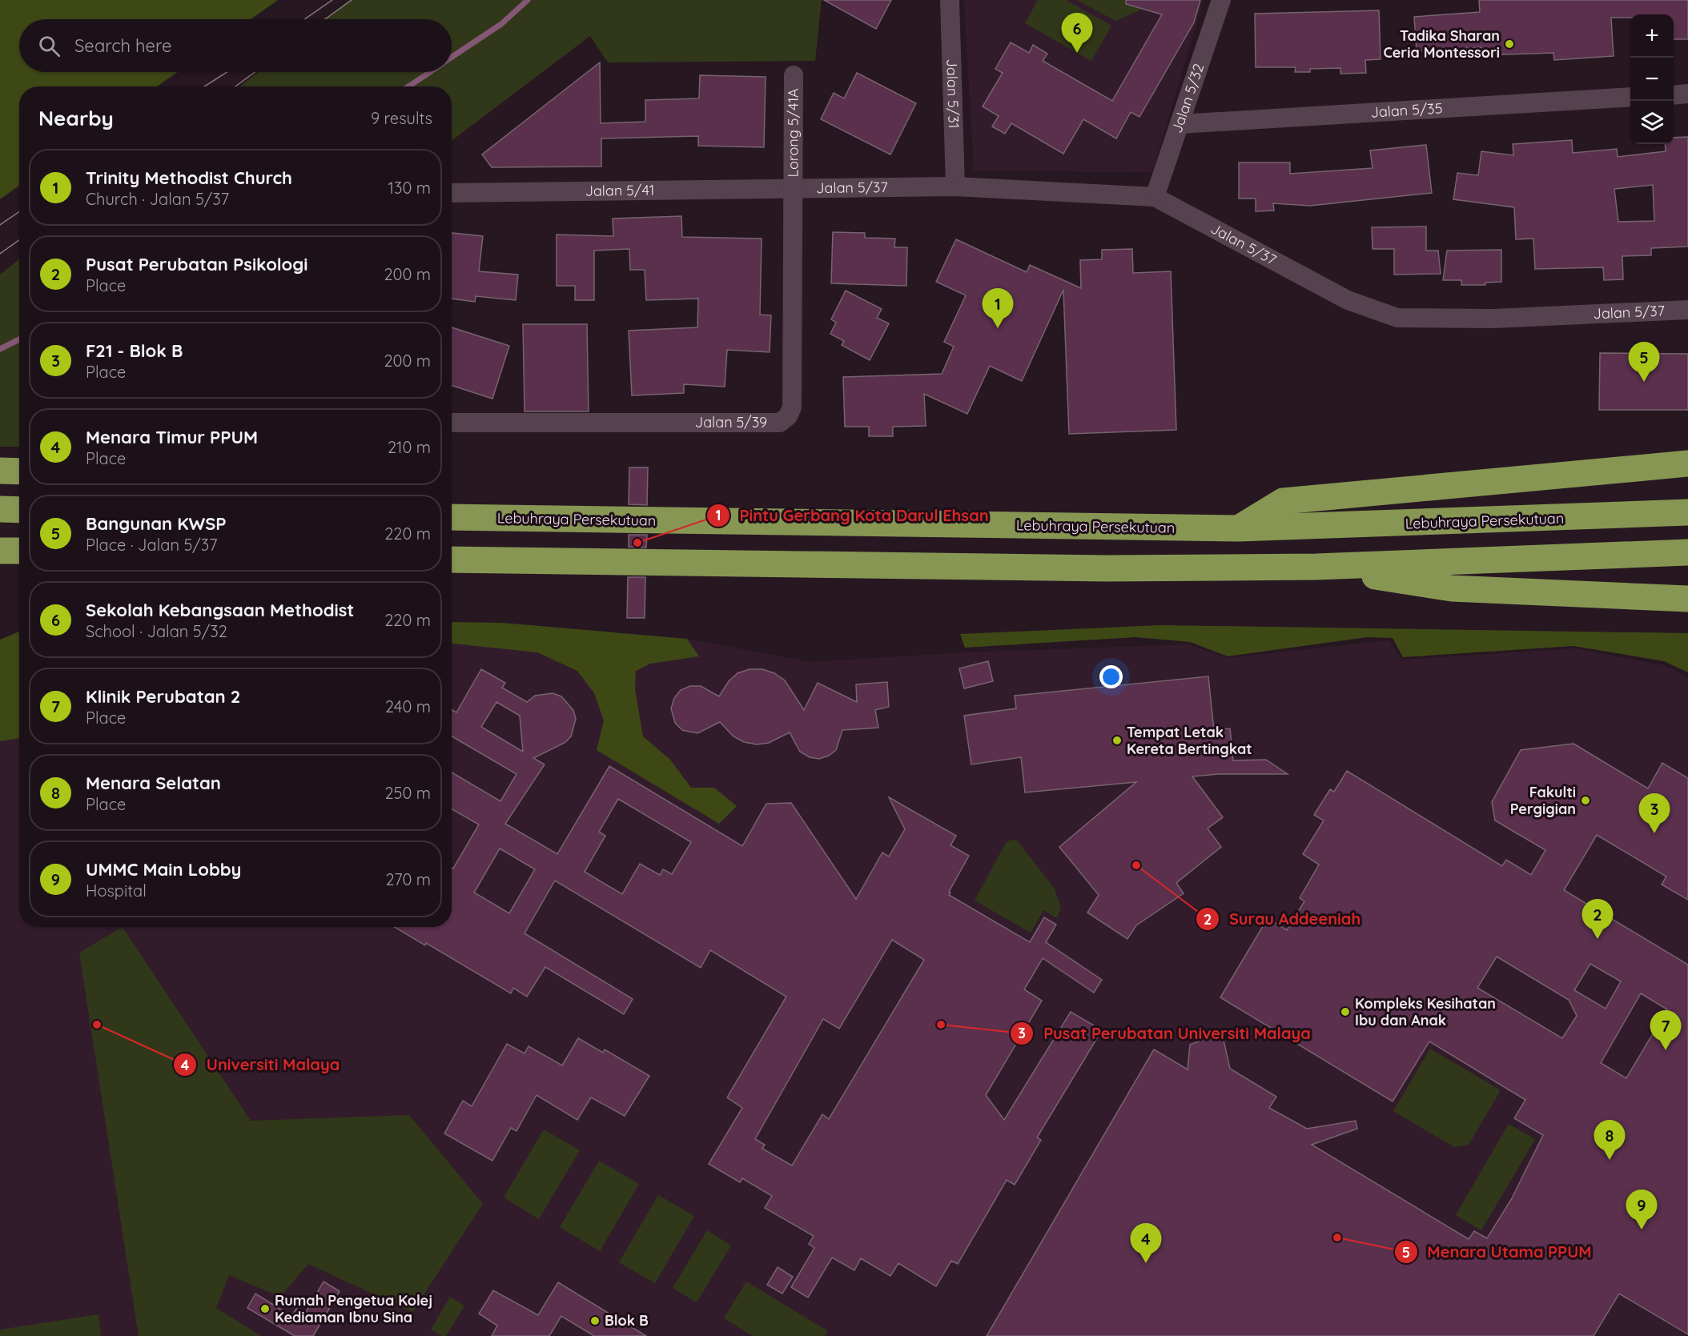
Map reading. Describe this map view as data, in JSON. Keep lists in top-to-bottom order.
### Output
{
  "streets": {
    "highway": ["Lebuhraya Persekutuan"],
    "street": [
      "Jalan 5/31",
      "Jalan 5/32",
      "Jalan 5/35",
      "Lorong 5/41A",
      "Jalan 5/37",
      "Jalan 5/41",
      "Jalan 5/39"
    ]
  },
  "crossings": [
    ["Jalan 5/31", "Jalan 5/37"],
    ["Jalan 5/32", "Jalan 5/35"],
    ["Jalan 5/32", "Jalan 5/37"],
    ["Lorong 5/41A", "Jalan 5/37"],
    ["Lorong 5/41A", "Jalan 5/41"],
    ["Lorong 5/41A", "Jalan 5/39"],
    ["Jalan 5/37", "Jalan 5/41"],
    ["Jalan 5/37", "Jalan 5/39"],
    ["Jalan 5/41", "Jalan 5/39"]
  ],
  "places": [
    "Tadika Sharan Ceria Montessori",
    "Pintu Gerbang Kota Darul Ehsan",
    "Tempat Letak Kereta Bertingkat",
    "Fakulti Pergigian",
    "Surau Addeeniah",
    "Kompleks Kesihatan Ibu dan Anak",
    "Universiti Malaya",
    "Pusat Perubatan Universiti Malaya",
    "Menara Utama PPUM",
    "Rumah Pengetua Kolej Kediaman Ibnu Sina",
    "Blok B"
  ],
  "page": {
    "pins": [
      "6",
      "1",
      "5",
      "3",
      "2",
      "7",
      "8",
      "9",
      "4"
    ],
    "map_buttons": ["+", "−"],
    "search": "Search here",
    "heading": ["Nearby", "9 results"],
    "list": [
      {
        "mark": "1",
        "name": "Trinity Methodist Church",
        "note": "Church · Jalan 5/37",
        "value": "130 m"
      },
      {
        "mark": "2",
        "name": "Pusat Perubatan Psikologi",
        "note": "Place",
        "value": "200 m"
      },
      {
        "mark": "3",
        "name": "F21 - Blok B",
        "note": "Place",
        "value": "200 m"
      },
      {
        "mark": "4",
        "name": "Menara Timur PPUM",
        "note": "Place",
        "value": "210 m"
      },
      {
        "mark": "5",
        "name": "Bangunan KWSP",
        "note": "Place · Jalan 5/37",
        "value": "220 m"
      },
      {
        "mark": "6",
        "name": "Sekolah Kebangsaan Methodist",
        "note": "School · Jalan 5/32",
        "value": "220 m"
      },
      {
        "mark": "7",
        "name": "Klinik Perubatan 2",
        "note": "Place",
        "value": "240 m"
      },
      {
        "mark": "8",
        "name": "Menara Selatan",
        "note": "Place",
        "value": "250 m"
      },
      {
        "mark": "9",
        "name": "UMMC Main Lobby",
        "note": "Hospital",
        "value": "270 m"
      }
    ]
  }
}
